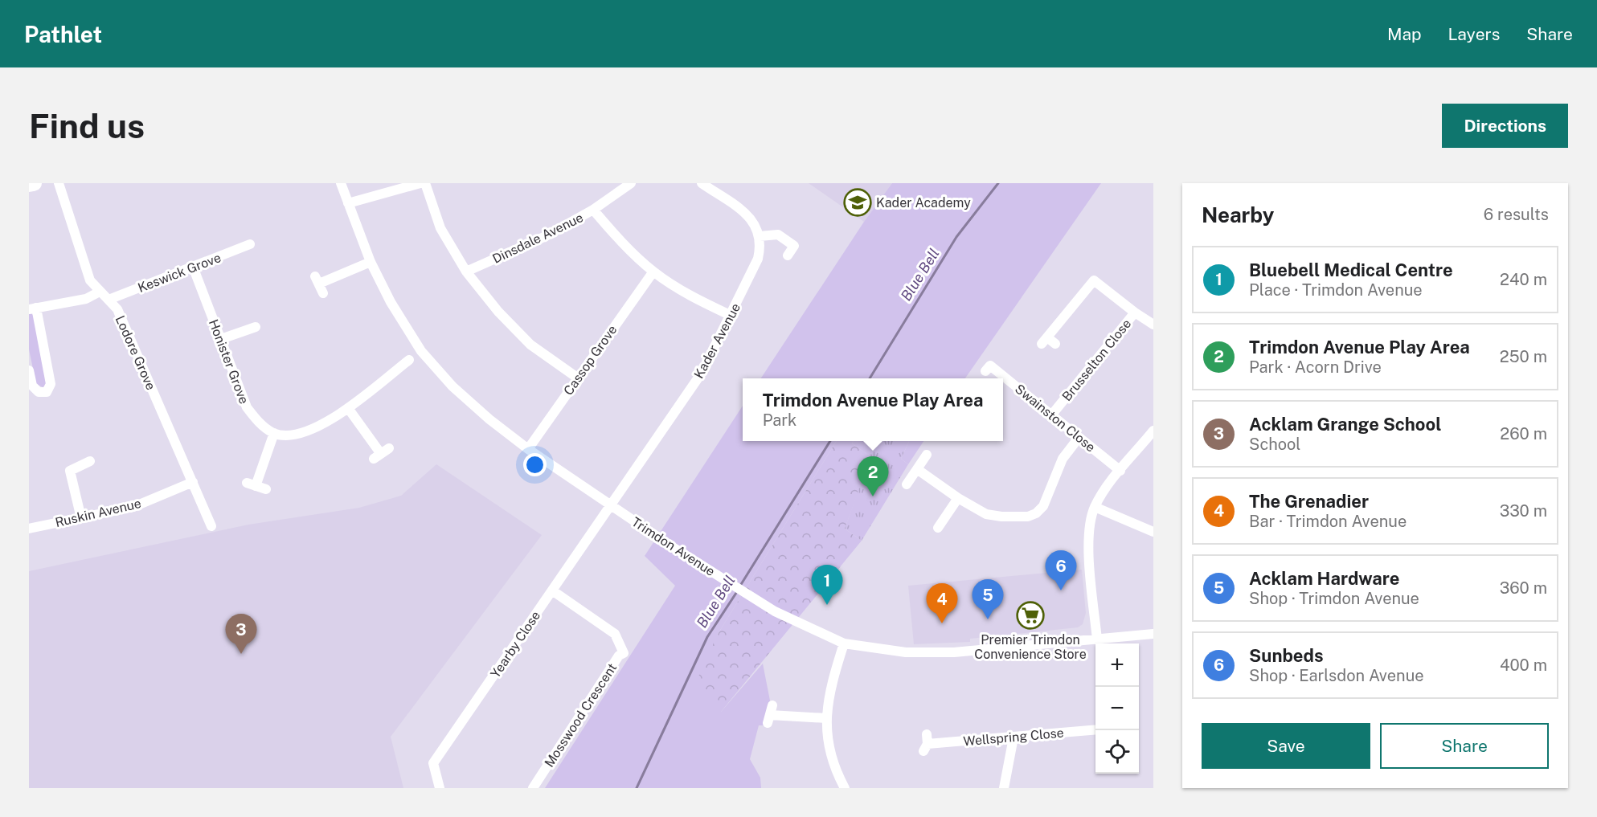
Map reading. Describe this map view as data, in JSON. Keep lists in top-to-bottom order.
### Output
{
  "streets": {
    "street": [
      "Dinsdale Avenue",
      "Keswick Grove",
      "Kader Avenue",
      "Lodore Grove",
      "Cassop Grove",
      "Brusselton Close",
      "Honister Grove",
      "Swainston Close",
      "Ruskin Avenue",
      "Trimdon Avenue",
      "Yearby Close",
      "Mosswood Crescent",
      "Wellspring Close"
    ]
  },
  "crossings": [
    ["Keswick Grove", "Lodore Grove"],
    ["Keswick Grove", "Honister Grove"],
    ["Kader Avenue", "Trimdon Avenue"],
    ["Kader Avenue", "Yearby Close"],
    ["Lodore Grove", "Ruskin Avenue"],
    ["Cassop Grove", "Trimdon Avenue"],
    ["Brusselton Close", "Swainston Close"],
    ["Trimdon Avenue", "Yearby Close"],
    ["Yearby Close", "Mosswood Crescent"]
  ],
  "water": ["Blue Bell"],
  "places": {
    "school or university": ["Kader Academy"],
    "supermarket": ["Premier Trimdon Convenience Store"]
  },
  "page": {
    "header": "Pathlet",
    "nav": ["Map", "Layers", "Share"],
    "buttons": [
      "Directions",
      ["Save", "Share"]
    ],
    "title": "Find us",
    "heading": ["Nearby", "6 results"],
    "list": [
      {
        "mark": "1",
        "name": "Bluebell Medical Centre",
        "note": "Place · Trimdon Avenue",
        "value": "240 m"
      },
      {
        "mark": "2",
        "name": "Trimdon Avenue Play Area",
        "note": "Park · Acorn Drive",
        "value": "250 m"
      },
      {
        "mark": "3",
        "name": "Acklam Grange School",
        "note": "School",
        "value": "260 m"
      },
      {
        "mark": "4",
        "name": "The Grenadier",
        "note": "Bar · Trimdon Avenue",
        "value": "330 m"
      },
      {
        "mark": "5",
        "name": "Acklam Hardware",
        "note": "Shop · Trimdon Avenue",
        "value": "360 m"
      },
      {
        "mark": "6",
        "name": "Sunbeds",
        "note": "Shop · Earlsdon Avenue",
        "value": "400 m"
      }
    ],
    "popup": ["Trimdon Avenue Play Area", "Park"],
    "pins": [
      "2",
      "6",
      "1",
      "5",
      "4",
      "3"
    ],
    "map_buttons": ["+", "−"]
  }
}
